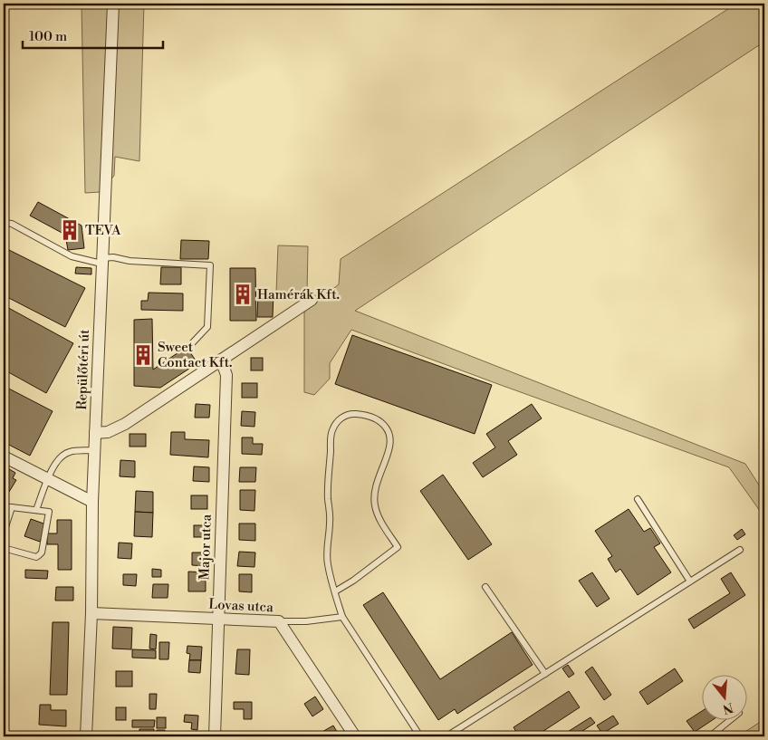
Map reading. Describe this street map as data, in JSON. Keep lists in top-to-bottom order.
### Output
{
  "streets": {
    "street": ["Repülőtéri út", "Major utca", "Lovas utca"]
  },
  "crossings": [
    ["Repülőtéri út", "Lovas utca"],
    ["Major utca", "Lovas utca"]
  ],
  "places": {
    "building": ["TEVA", "Hamérák Kft.", "Sweet Contact Kft."]
  },
  "scale_bar": "100 m",
  "north": "bottom"
}
